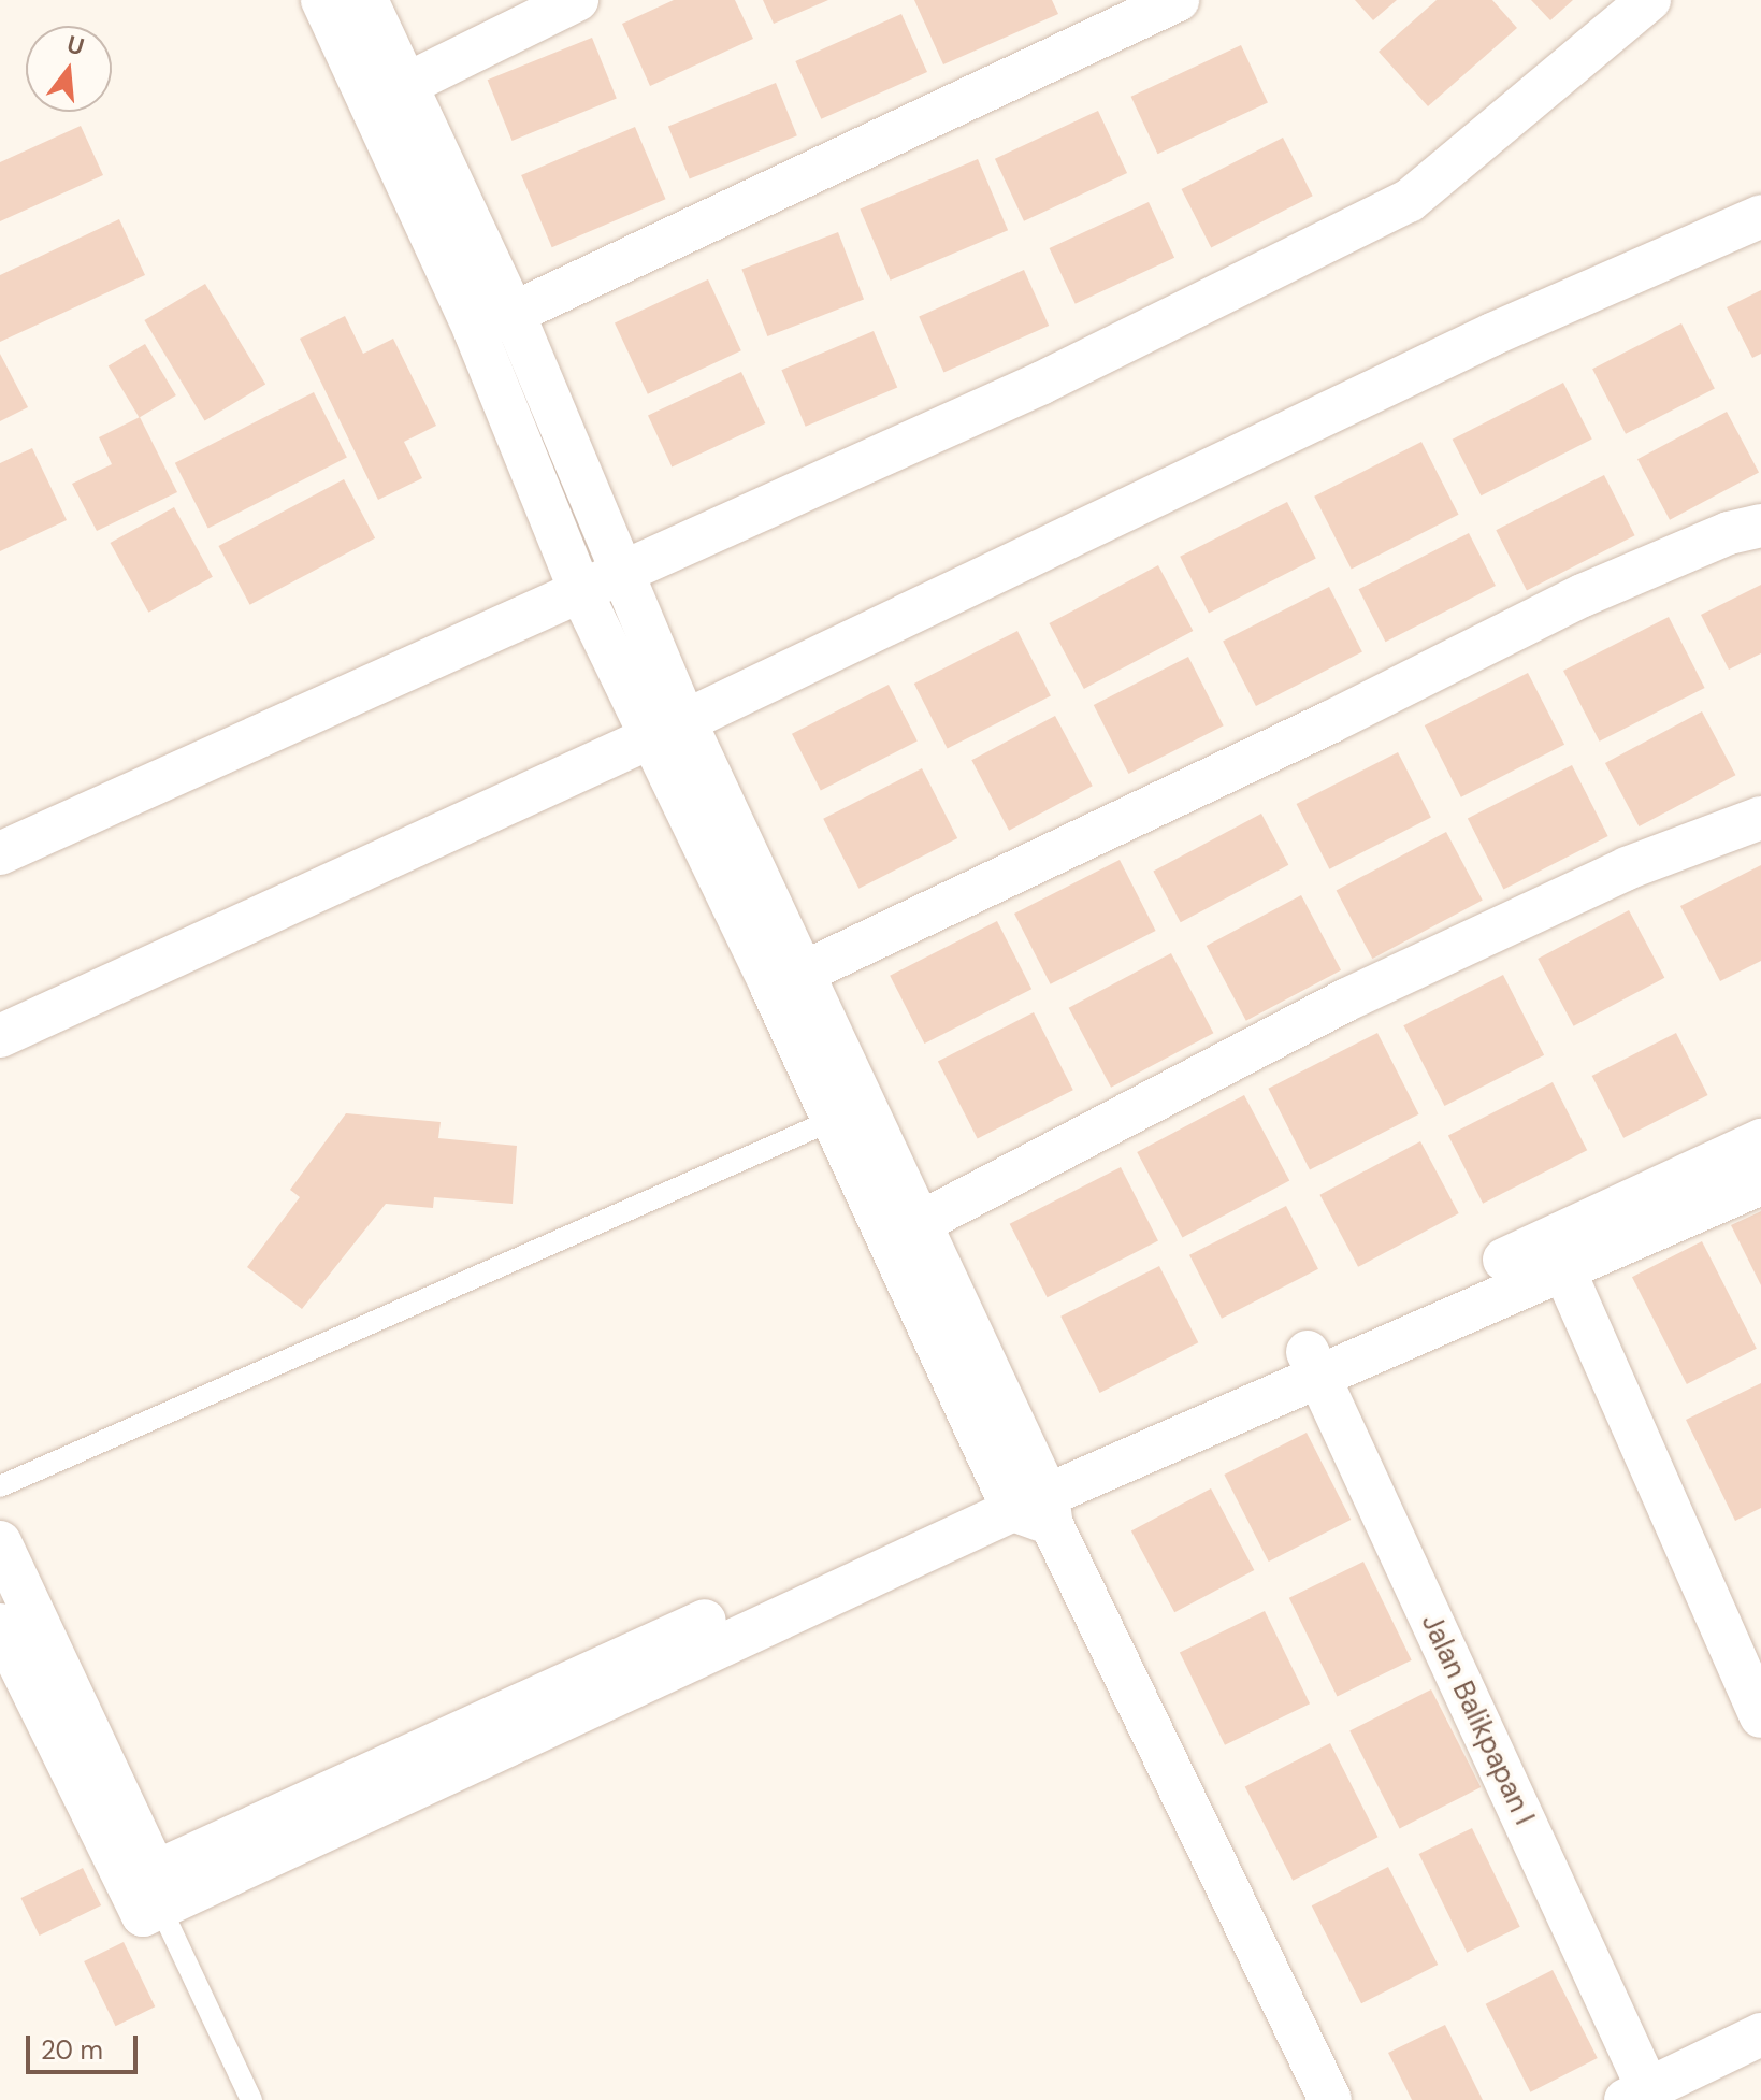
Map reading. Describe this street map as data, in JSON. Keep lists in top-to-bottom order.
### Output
{
  "streets": {
    "street": ["Jalan Balikpapan I"]
  },
  "scale_bar": "20 m",
  "north": "top"
}
